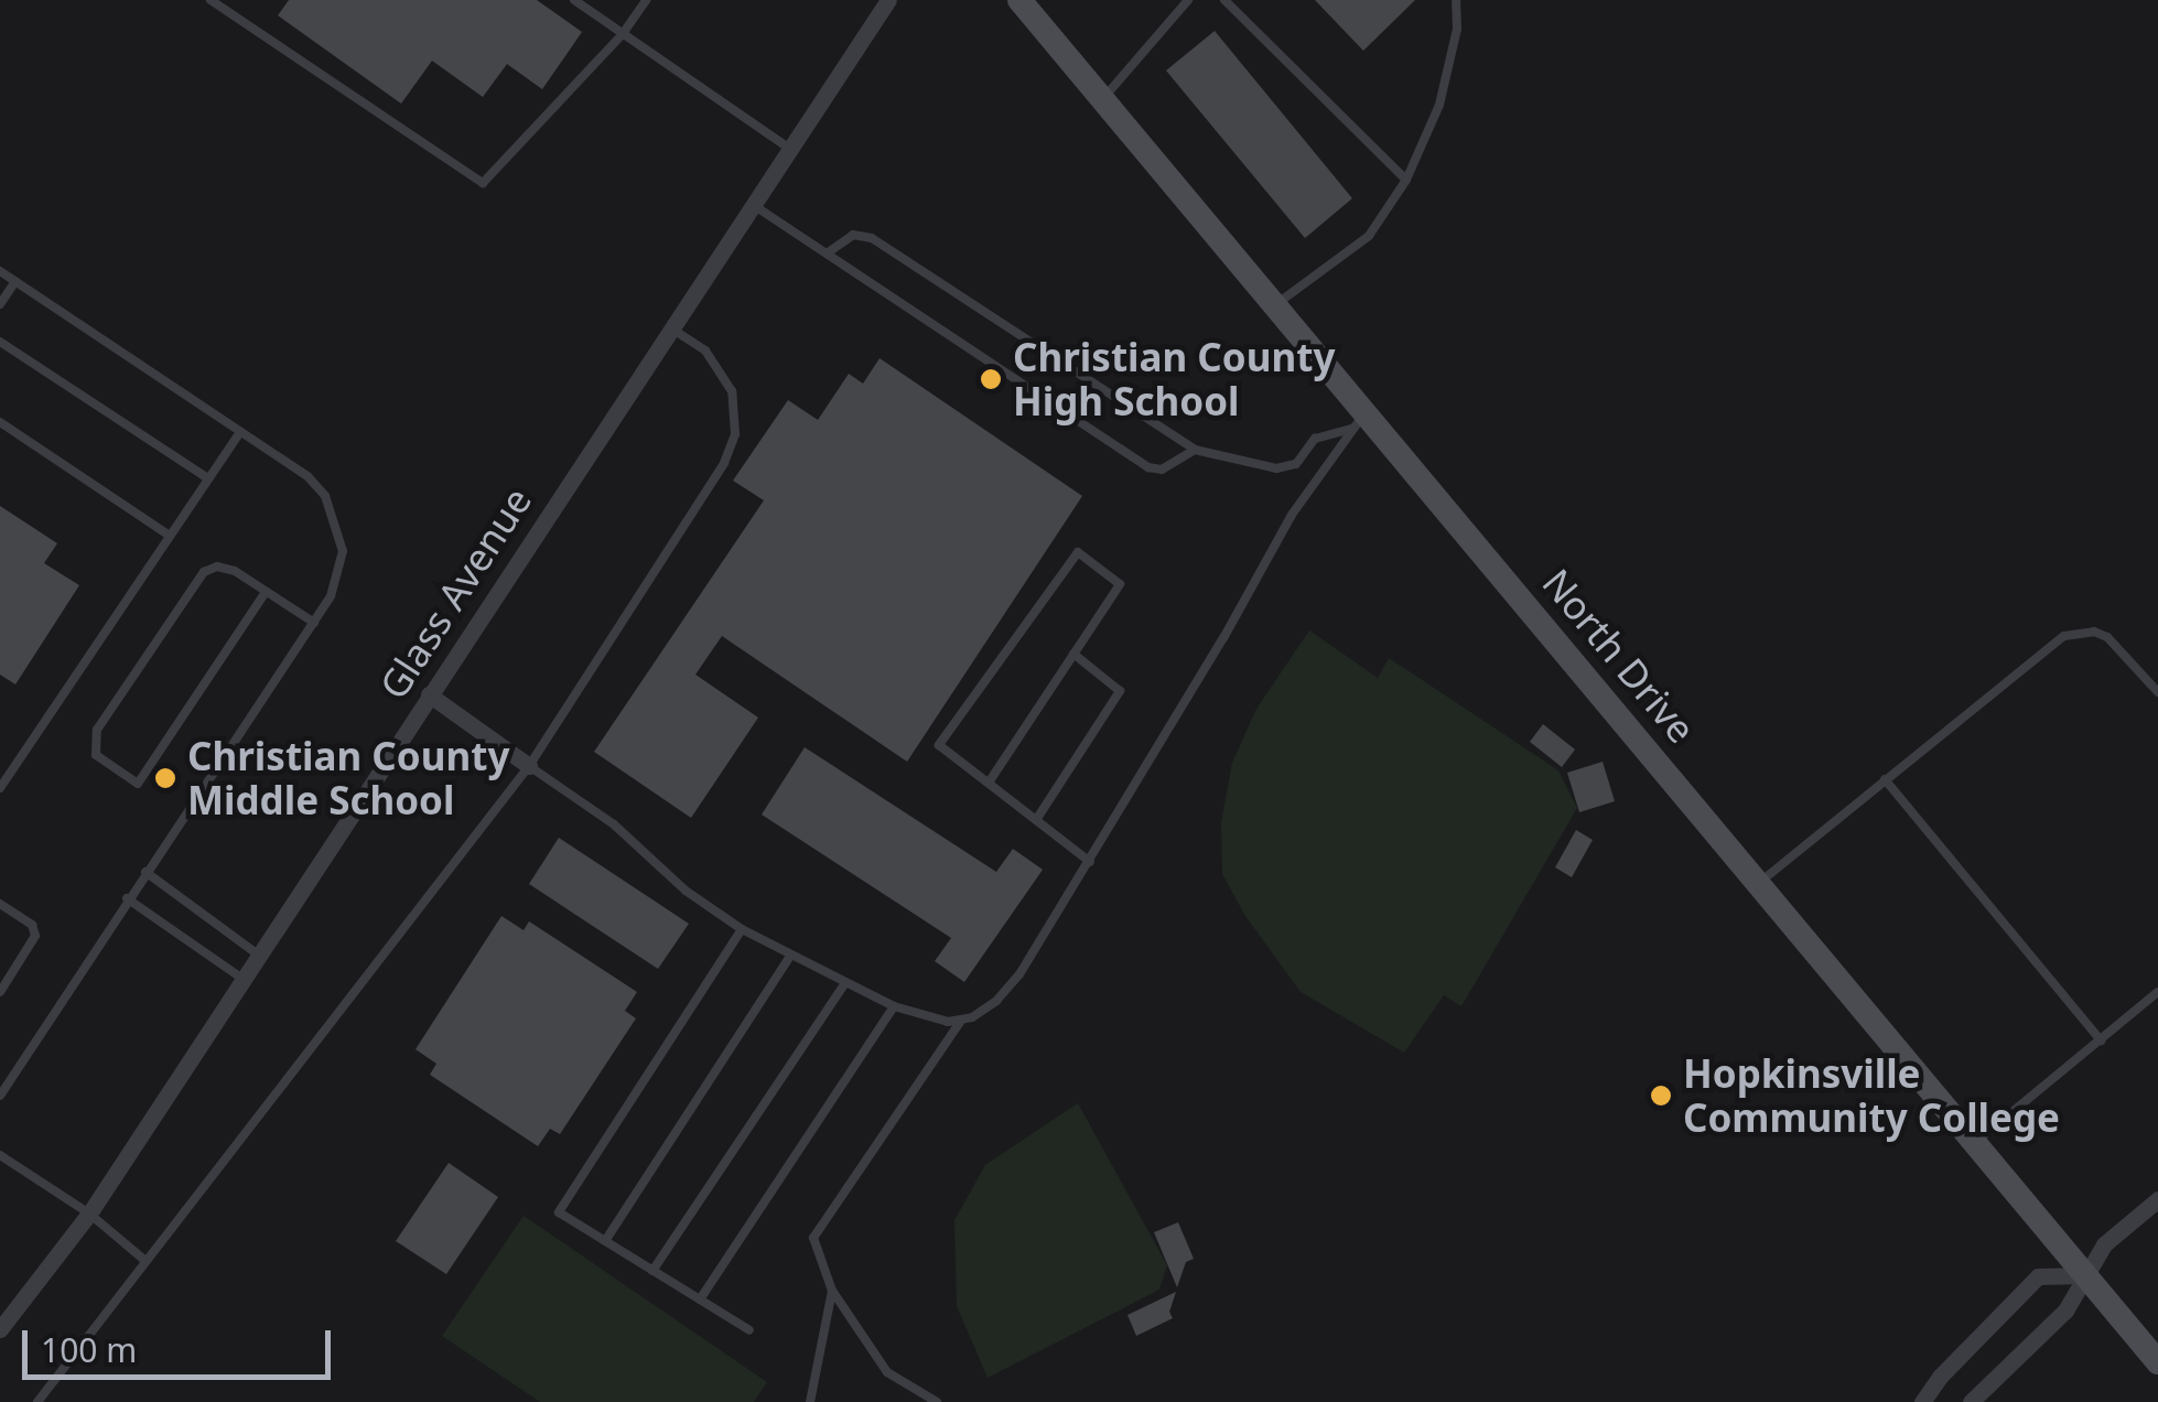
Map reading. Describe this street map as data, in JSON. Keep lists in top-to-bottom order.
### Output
{
  "streets": {
    "main road": ["North Drive"],
    "street": ["Glass Avenue"]
  },
  "places": ["Christian County High School", "Christian County Middle School", "Hopkinsville Community College"],
  "scale_bar": "100 m"
}
